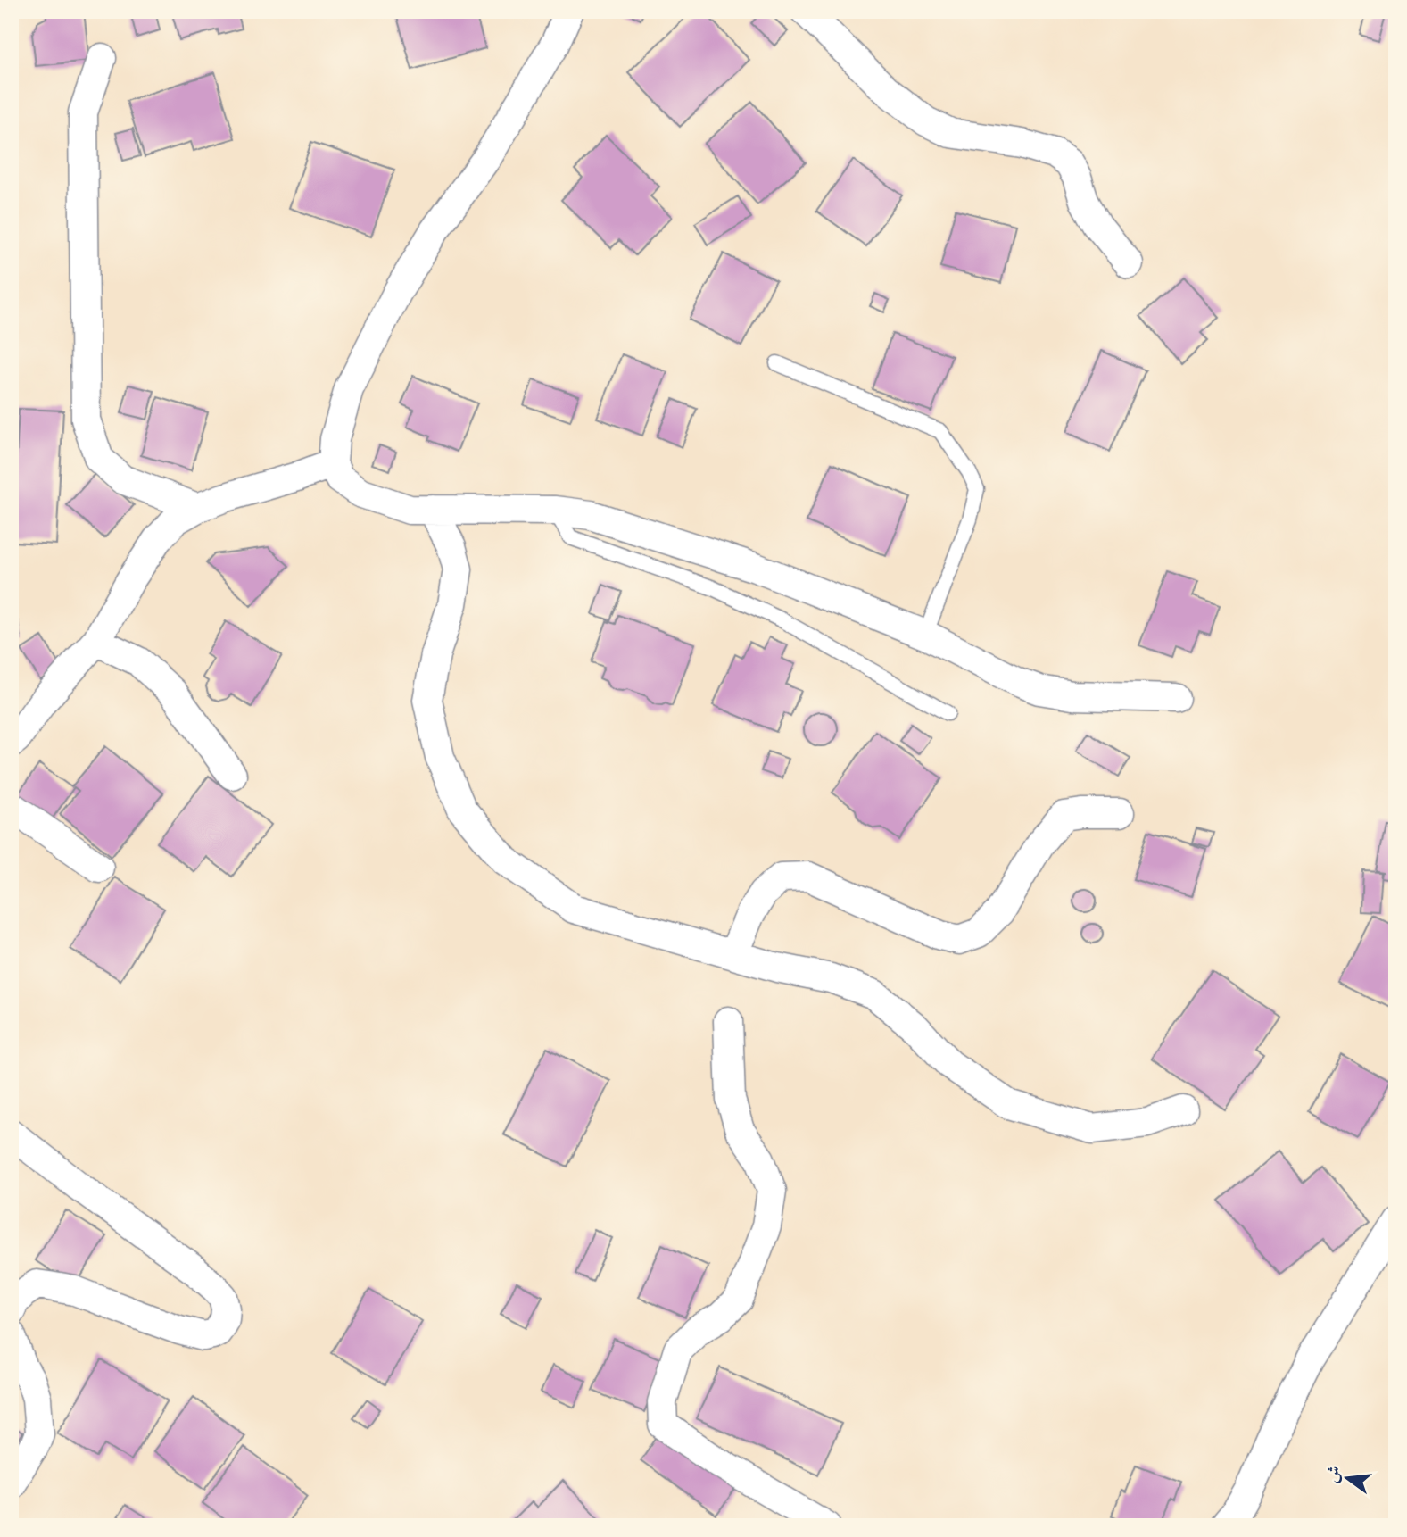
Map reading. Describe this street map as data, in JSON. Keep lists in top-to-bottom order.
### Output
{
  "north": "left"
}
